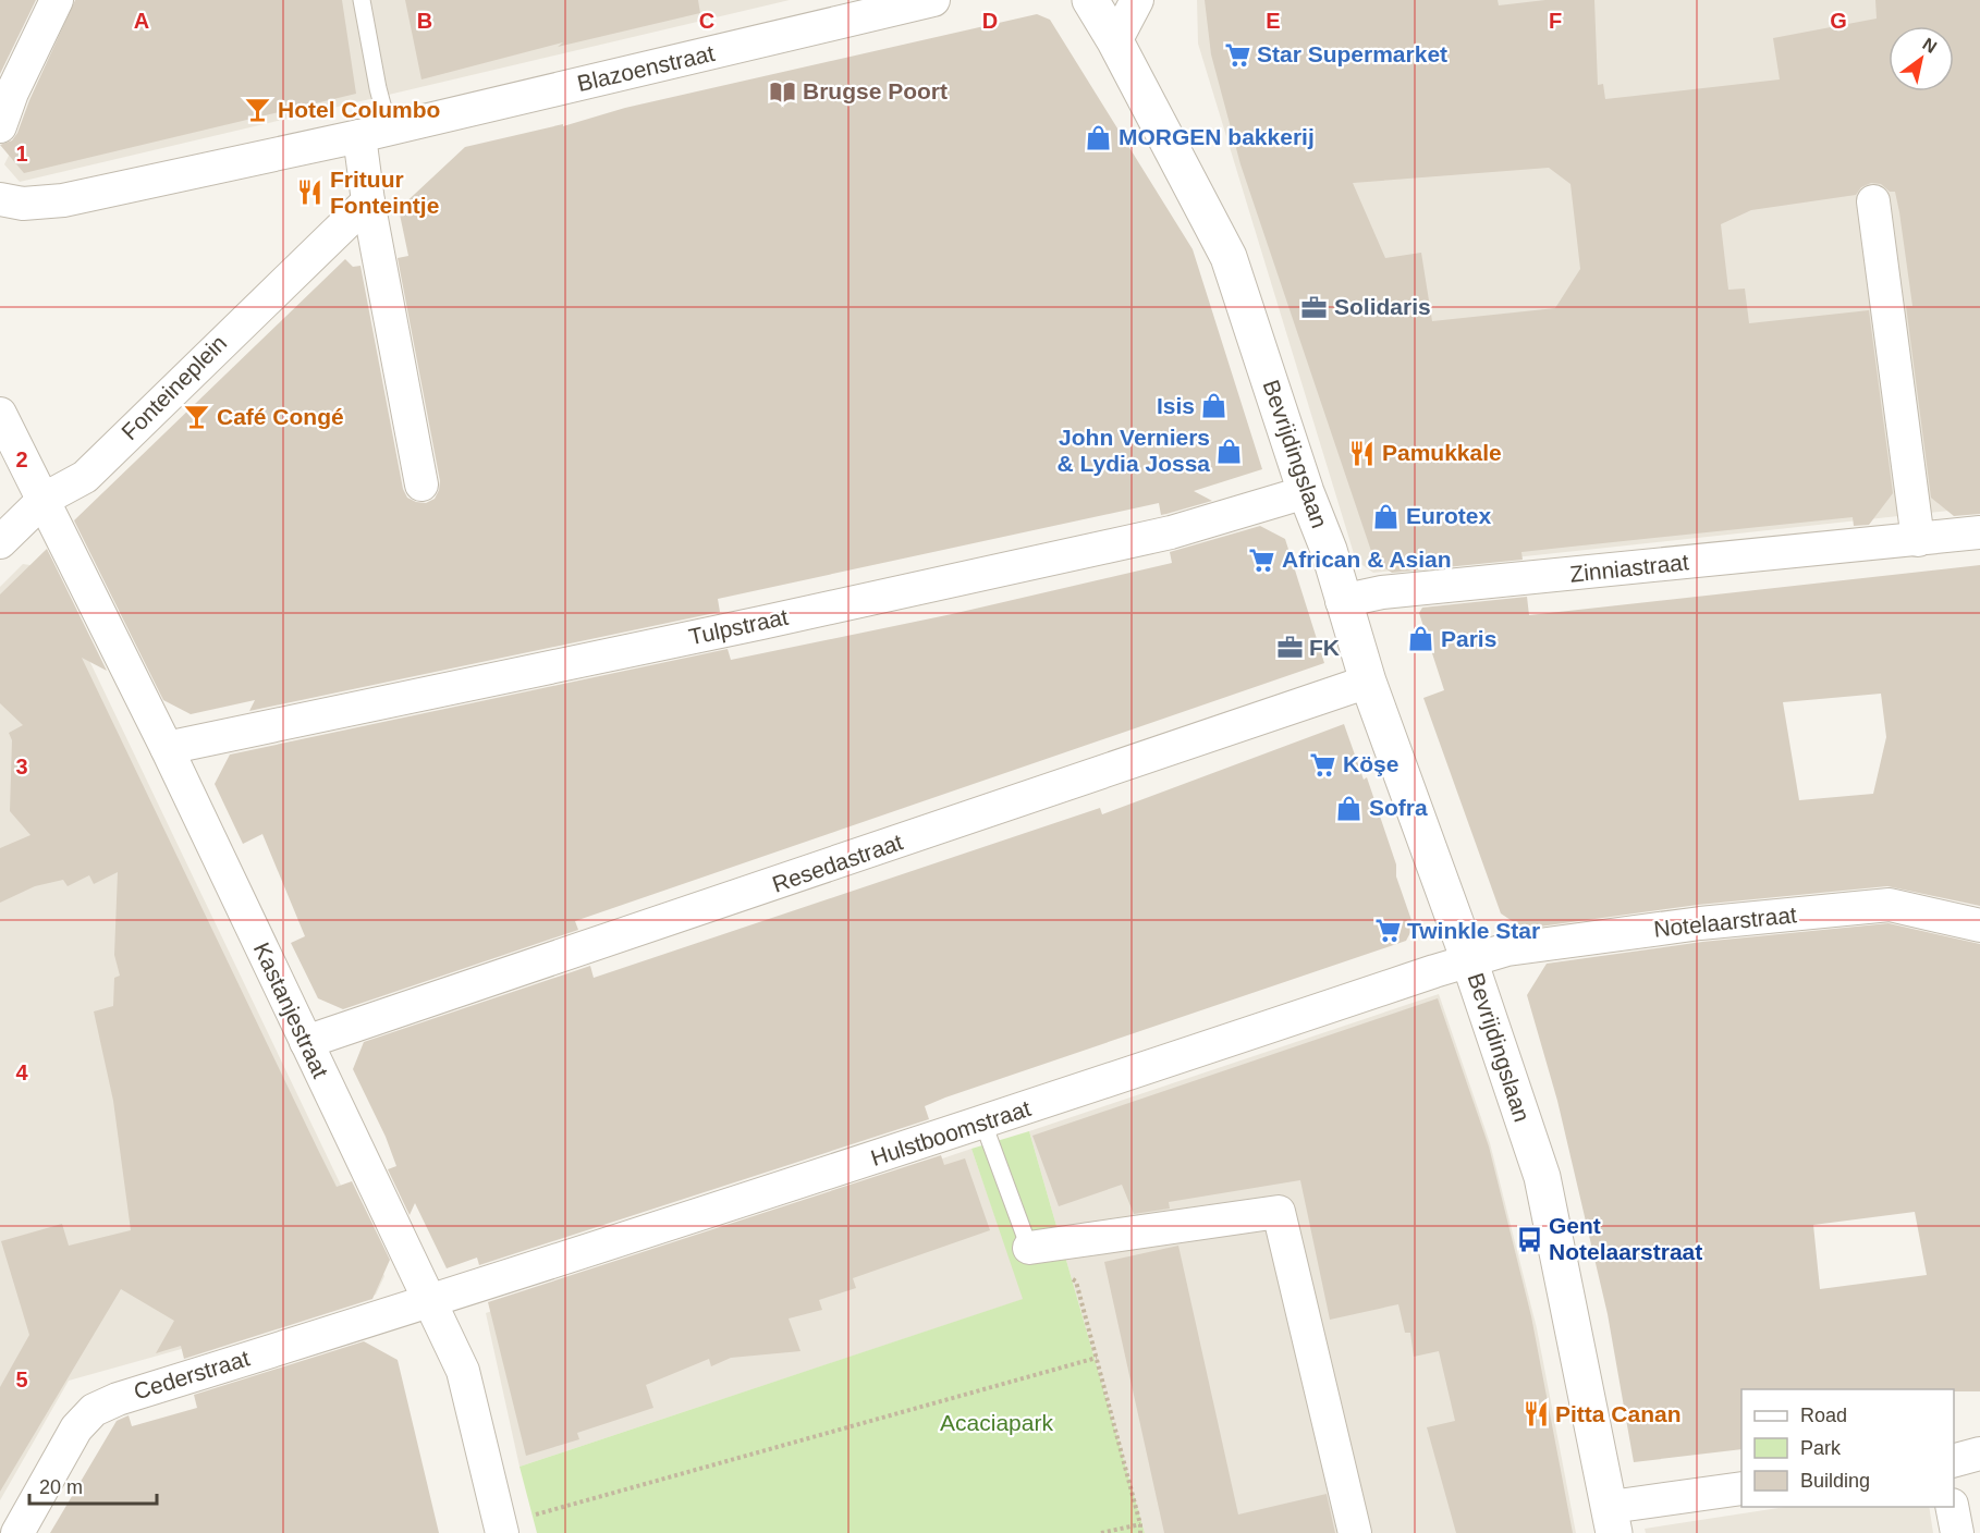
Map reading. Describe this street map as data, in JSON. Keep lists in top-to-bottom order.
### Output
{
  "streets": {
    "street": [
      "Blazoenstraat",
      "Fonteineplein",
      "Bevrijdingslaan",
      "Zinniastraat",
      "Tulpstraat",
      "Resedastraat",
      "Notelaarstraat",
      "Kastanjestraat",
      "Hulstboomstraat",
      "Cederstraat"
    ]
  },
  "crossings": [
    ["Fonteineplein", "Kastanjestraat"],
    ["Bevrijdingslaan", "Zinniastraat"],
    ["Bevrijdingslaan", "Tulpstraat"],
    ["Bevrijdingslaan", "Resedastraat"],
    ["Bevrijdingslaan", "Notelaarstraat"],
    ["Bevrijdingslaan", "Hulstboomstraat"],
    ["Tulpstraat", "Kastanjestraat"],
    ["Resedastraat", "Kastanjestraat"],
    ["Notelaarstraat", "Hulstboomstraat"],
    ["Kastanjestraat", "Hulstboomstraat"],
    ["Kastanjestraat", "Cederstraat"],
    ["Hulstboomstraat", "Cederstraat"]
  ],
  "parks": ["Acaciapark"],
  "places": {
    "supermarket": [
      "Star Supermarket",
      "African & Asian",
      "Köşe",
      "Twinkle Star"
    ],
    "library": ["Brugse Poort"],
    "bar": ["Hotel Columbo", "Café Congé"],
    "shop": [
      "MORGEN bakkerij",
      "Isis",
      "John Verniers & Lydia Jossa",
      "Eurotex",
      "Paris",
      "Sofra"
    ],
    "restaurant": ["Frituur Fonteintje", "Pamukkale", "Pitta Canan"],
    "office": ["Solidaris", "FK"],
    "bus stop": ["Gent Notelaarstraat"]
  },
  "legend": ["Road", "Park", "Building"],
  "scale_bar": "20 m",
  "north": "top right",
  "grid": {
    "columns": [
      "A",
      "B",
      "C",
      "D",
      "E",
      "F",
      "G"
    ],
    "rows": [
      "1",
      "2",
      "3",
      "4",
      "5"
    ]
  }
}
